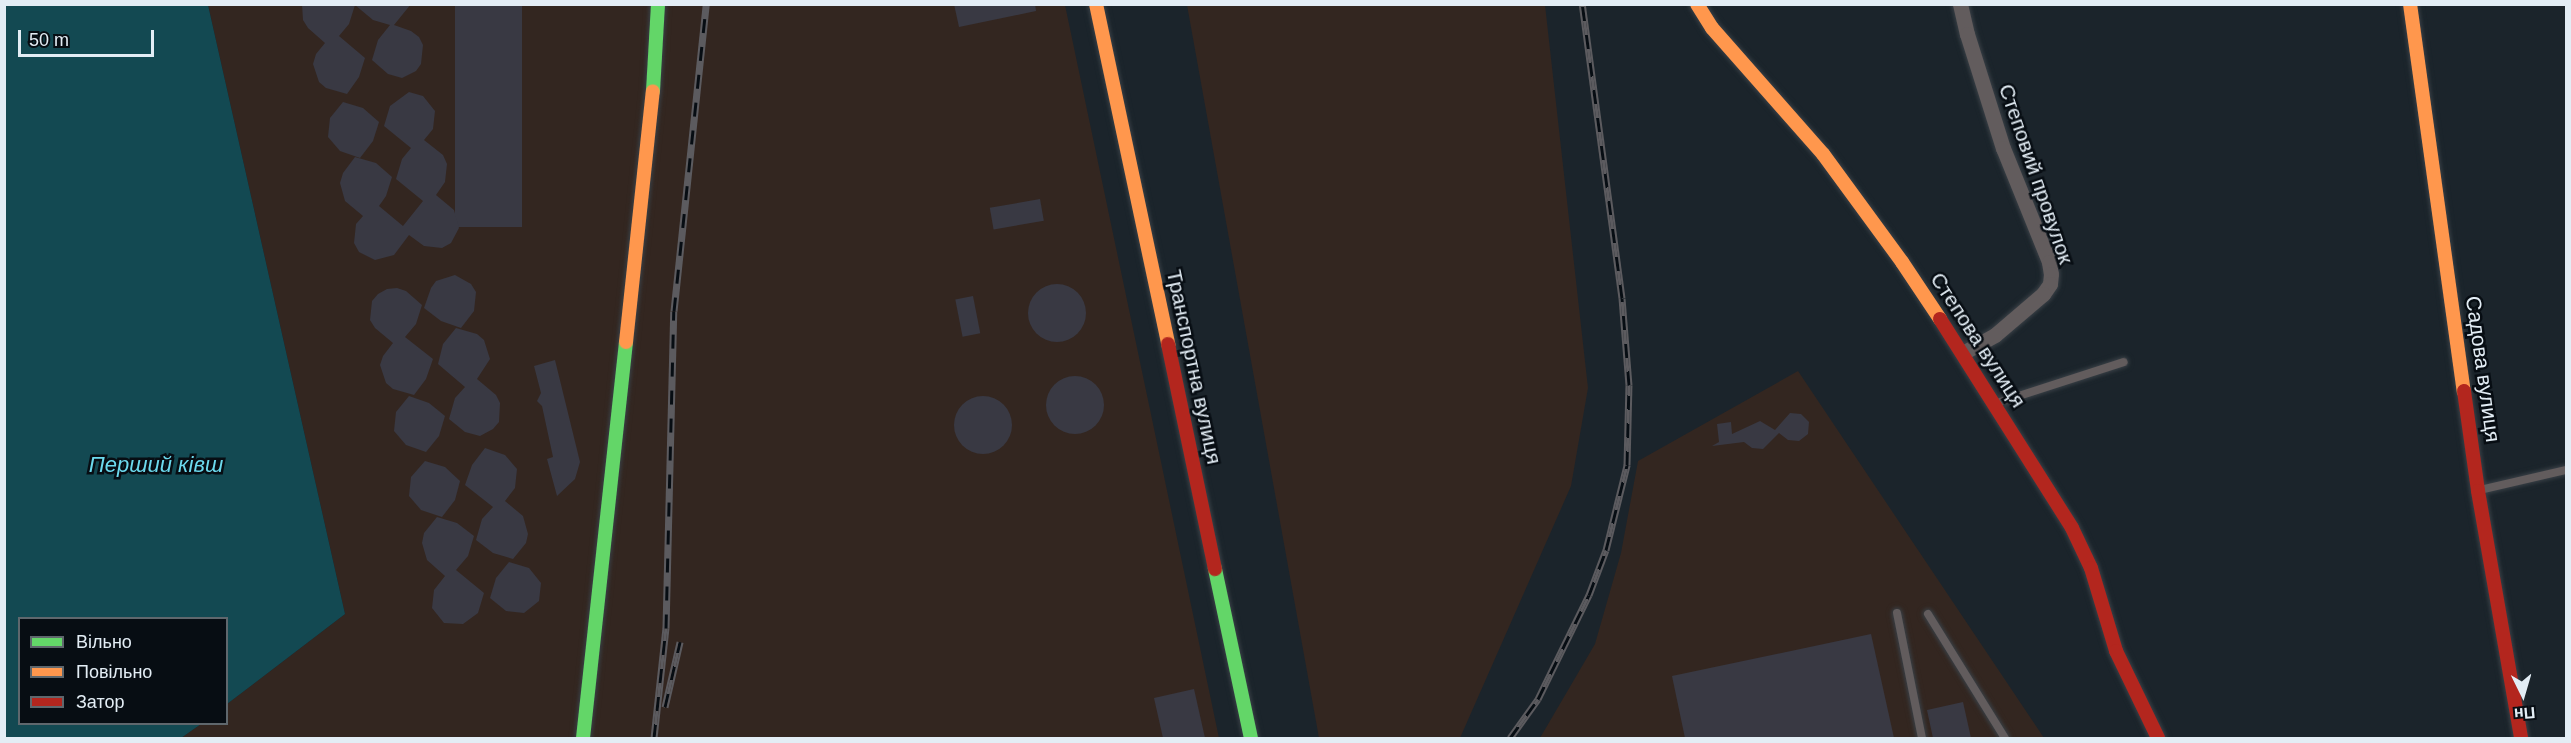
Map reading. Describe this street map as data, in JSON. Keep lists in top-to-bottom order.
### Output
{
  "streets": {
    "street": [
      "Степовий провулок",
      "Степова вулиця",
      "Транспортна вулиця",
      "Садова вулиця"
    ]
  },
  "crossings": [
    ["Степовий провулок", "Степова вулиця"]
  ],
  "water": ["Перший ківш"],
  "legend": ["Вільно", "Повільно", "Затор"],
  "scale_bar": "50 m",
  "north": "bottom"
}
